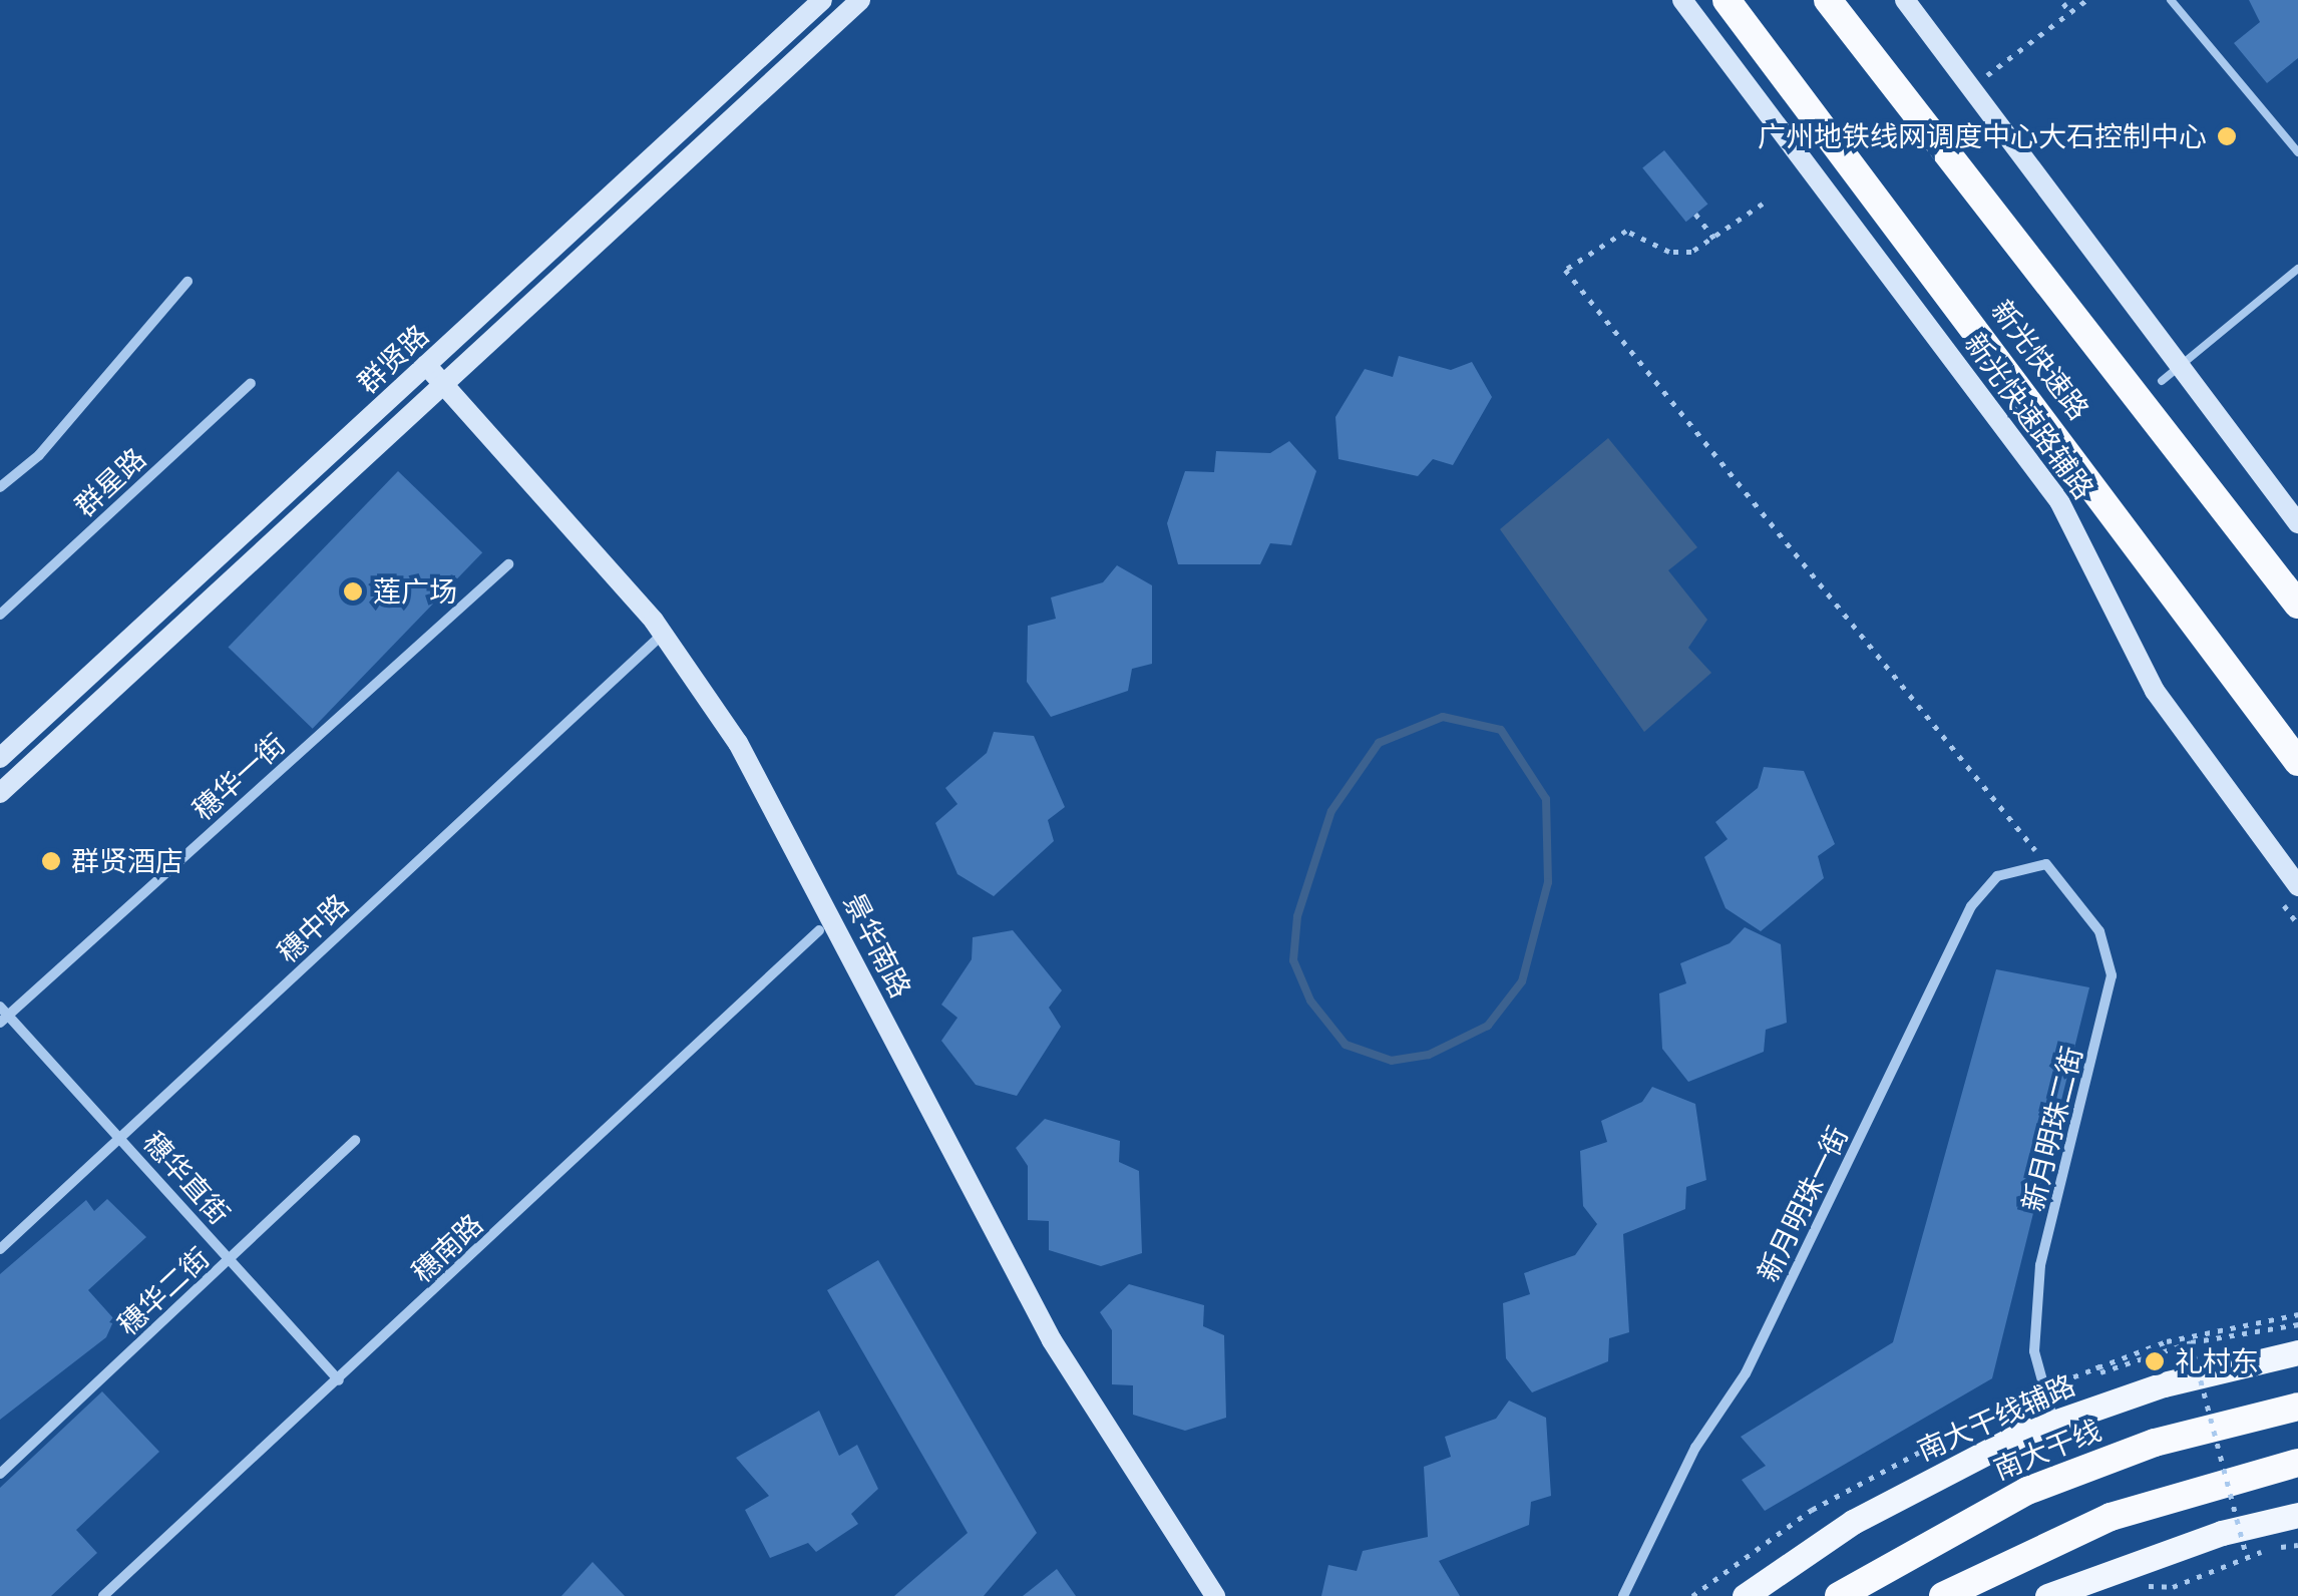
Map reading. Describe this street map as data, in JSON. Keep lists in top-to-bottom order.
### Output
{
  "streets": {
    "highway": ["新光快速路", "南大干线"],
    "main road": [
      "群贤路",
      "新光快速路辅路",
      "景华南路",
      "南大干线辅路"
    ],
    "street": [
      "群星路",
      "穗华一街",
      "穗中路",
      "新月明珠二街",
      "穗华直街",
      "新月明珠一街",
      "穗南路",
      "穗华二街"
    ]
  },
  "crossings": [
    ["群贤路", "景华南路"],
    ["穗华一街", "穗华直街"],
    ["穗中路", "穗华直街"],
    ["新月明珠二街", "新月明珠一街"],
    ["新月明珠二街", "南大干线辅路"],
    ["穗华直街", "穗南路"],
    ["穗华直街", "穗华二街"]
  ],
  "places": [
    "广州地铁线网调度中心大石控制中心",
    "莲广场",
    "群贤酒店",
    "礼村东"
  ]
}
